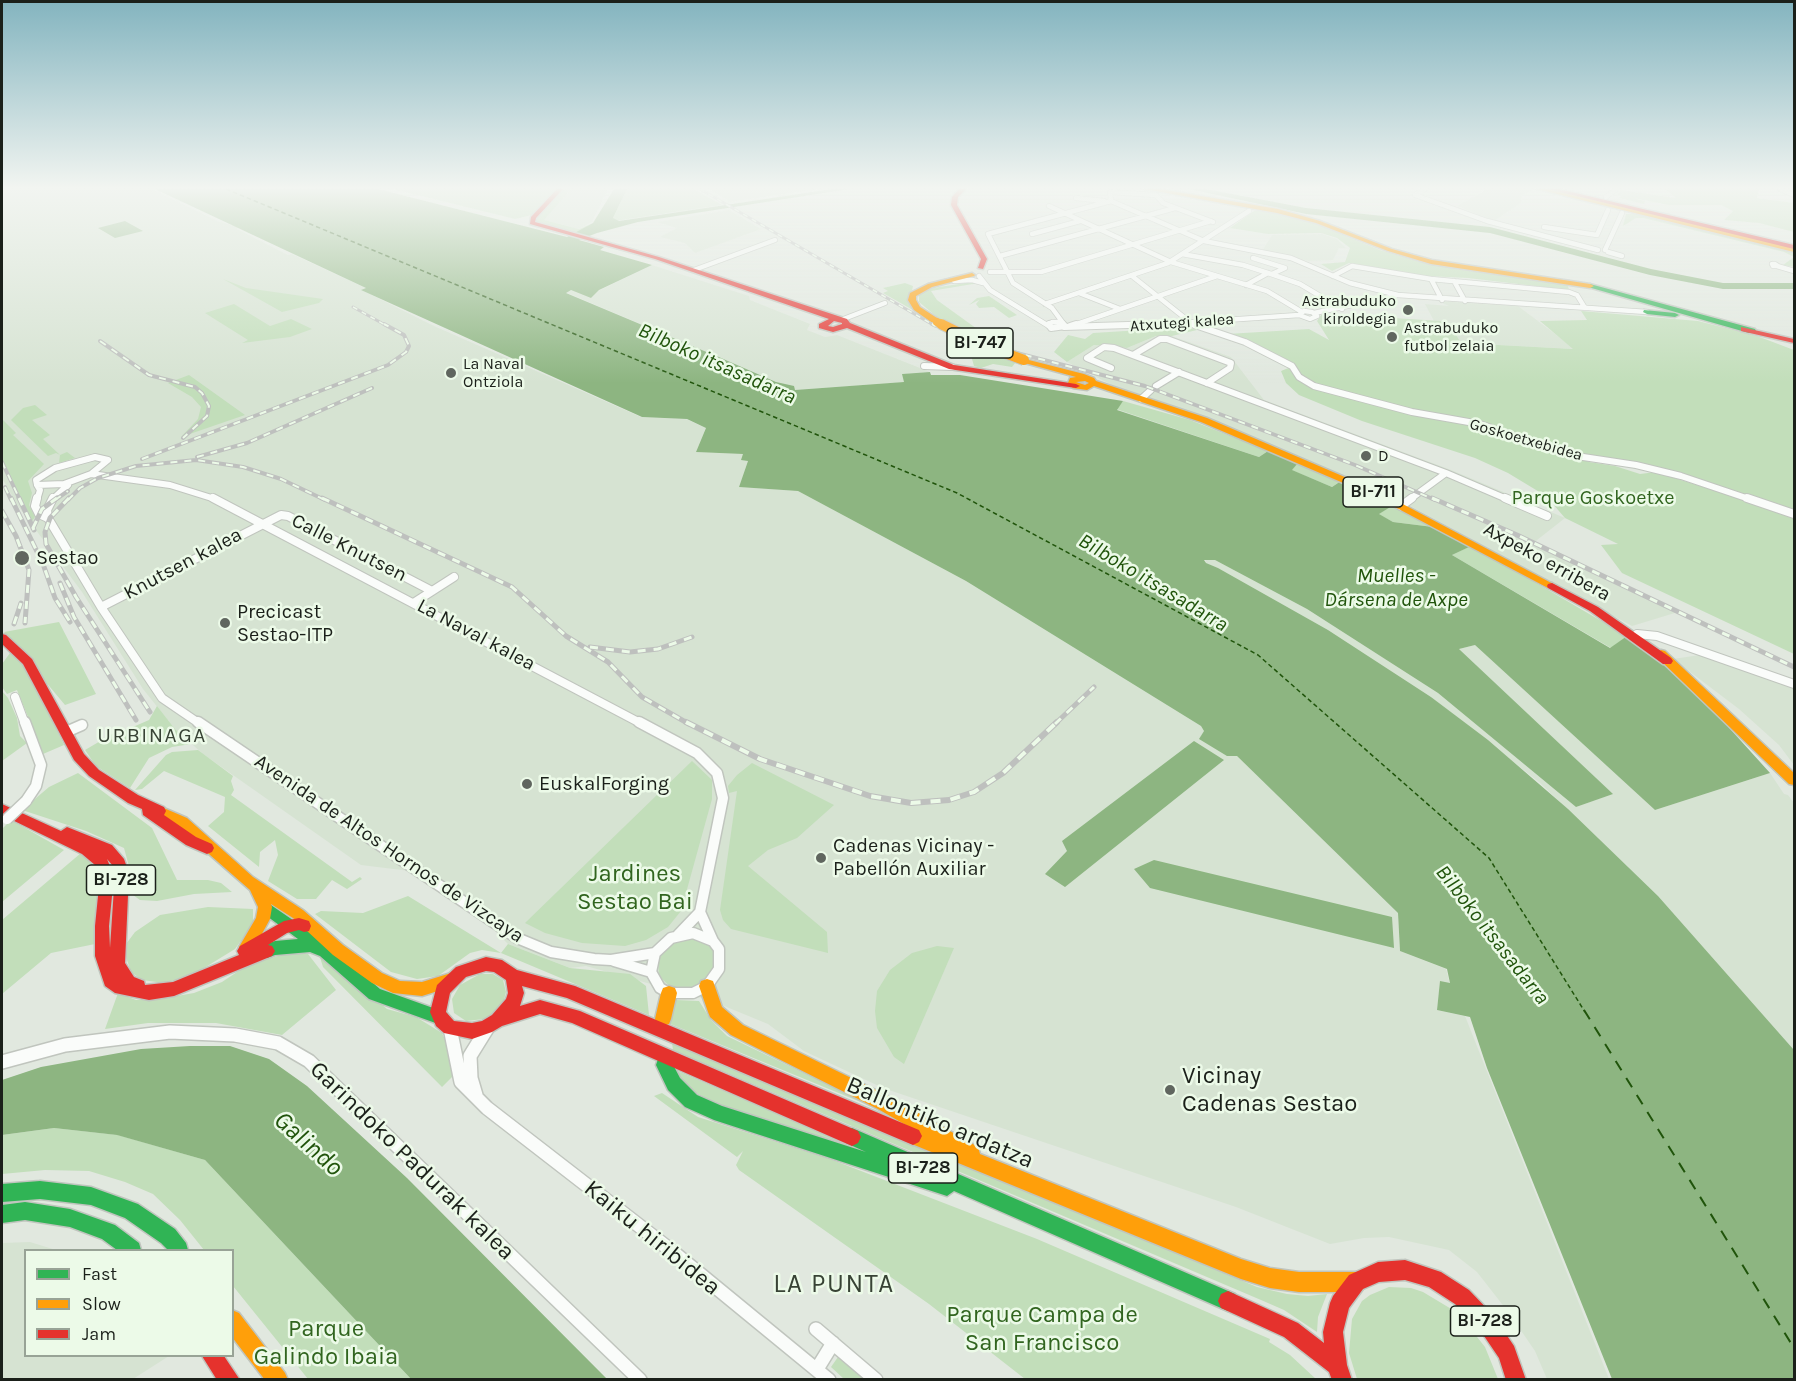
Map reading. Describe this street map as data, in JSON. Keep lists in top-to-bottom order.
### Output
{
  "streets": {
    "main road": [
      "BI-747",
      "BI-711",
      "Axpeko erribera",
      "BI-728",
      "Ballontiko ardatza"
    ],
    "street": [
      "Atxutegi kalea",
      "Goskoetxebidea",
      "Calle Knutsen",
      "Knutsen kalea",
      "La Naval kalea",
      "Avenida de Altos Hornos de Vizcaya",
      "Garindoko Padurak kalea",
      "Kaiku hiribidea"
    ]
  },
  "crossings": [
    ["BI-747", "Axpeko erribera"],
    ["BI-711", "Axpeko erribera"],
    ["Calle Knutsen", "Knutsen kalea"],
    ["Calle Knutsen", "La Naval kalea"],
    ["Knutsen kalea", "La Naval kalea"],
    ["Knutsen kalea", "Avenida de Altos Hornos de Vizcaya"],
    ["BI-728", "Ballontiko ardatza"],
    ["BI-728", "Kaiku hiribidea"],
    ["Ballontiko ardatza", "Kaiku hiribidea"]
  ],
  "districts": ["URBINAGA", "LA PUNTA"],
  "water": ["Bilboko itsasadarra", "Muelles - Dársena de Axpe", "Galindo"],
  "parks": [
    "Parque Goskoetxe",
    "Jardines Sestao Bai",
    "Parque Campa de San Francisco",
    "Parque Galindo Ibaia"
  ],
  "places": [
    "Astrabuduko kiroldegia",
    "Astrabuduko futbol zelaia",
    "La Naval Ontziola",
    "D",
    "Sestao",
    "Precicast Sestao-ITP",
    "EuskalForging",
    "Cadenas Vicinay - Pabellón Auxiliar",
    "Vicinay Cadenas Sestao"
  ],
  "legend": ["Fast", "Slow", "Jam"]
}
